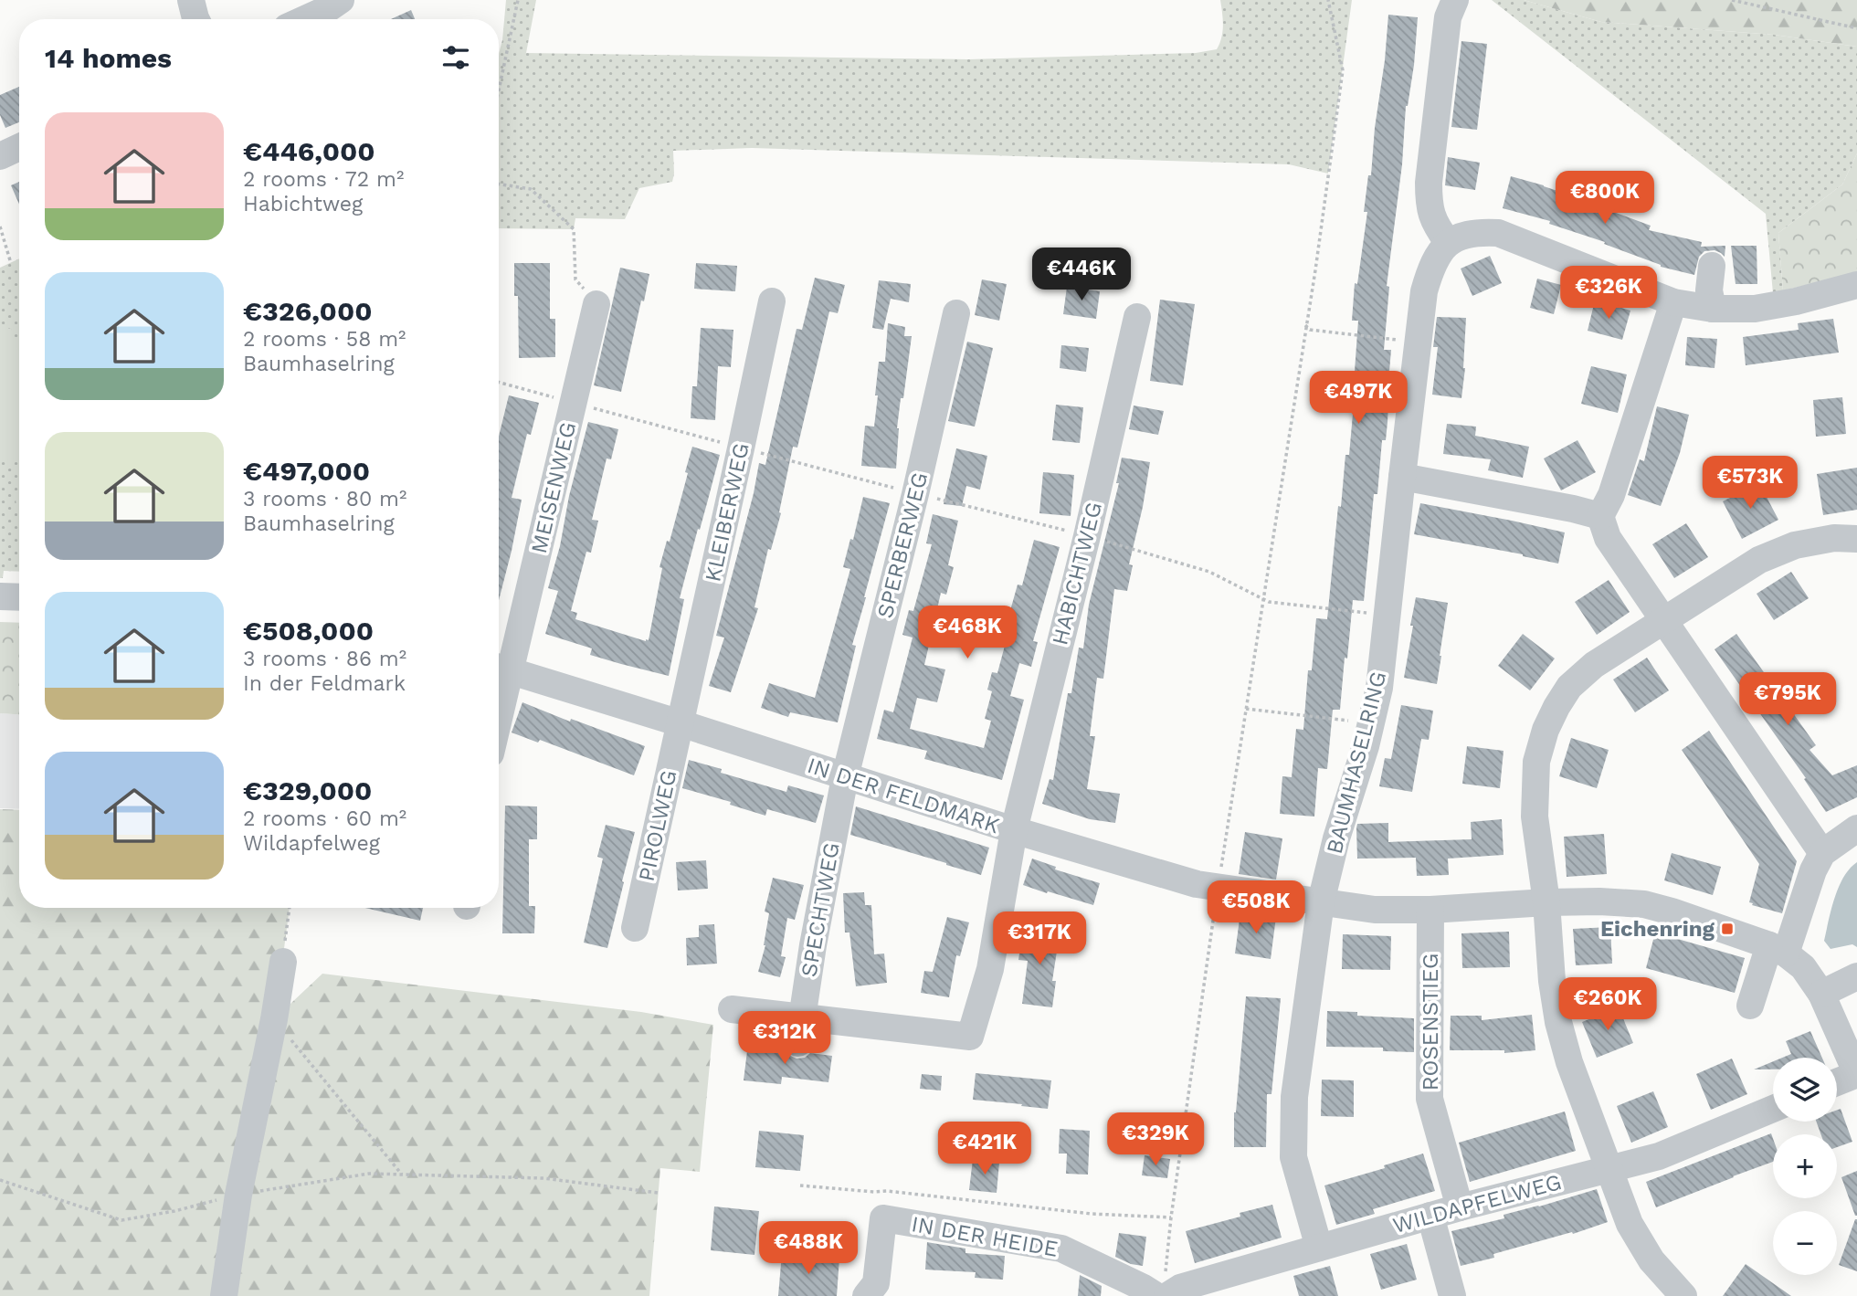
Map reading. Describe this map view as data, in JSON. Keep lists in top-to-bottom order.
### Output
{
  "streets": {
    "street": [
      "MEISENWEG",
      "KLEIBERWEG",
      "SPERBERWEG",
      "HABICHTWEG",
      "BAUMHASELRING",
      "IN DER FELDMARK",
      "PIROLWEG",
      "SPECHTWEG",
      "ROSENSTIEG",
      "WILDAPFELWEG",
      "IN DER HEIDE"
    ]
  },
  "crossings": [
    ["MEISENWEG", "IN DER FELDMARK"],
    ["KLEIBERWEG", "IN DER FELDMARK"],
    ["KLEIBERWEG", "PIROLWEG"],
    ["SPERBERWEG", "IN DER FELDMARK"],
    ["SPERBERWEG", "SPECHTWEG"],
    ["HABICHTWEG", "IN DER FELDMARK"],
    ["HABICHTWEG", "SPECHTWEG"],
    ["BAUMHASELRING", "IN DER FELDMARK"],
    ["BAUMHASELRING", "WILDAPFELWEG"],
    ["IN DER FELDMARK", "PIROLWEG"],
    ["IN DER FELDMARK", "SPECHTWEG"],
    ["IN DER FELDMARK", "ROSENSTIEG"],
    ["ROSENSTIEG", "WILDAPFELWEG"],
    ["WILDAPFELWEG", "IN DER HEIDE"]
  ],
  "places": {
    "transit": ["Eichenring"]
  },
  "page": {
    "heading": "14 homes",
    "list": [
      {
        "name": "€446,000",
        "note": "2 rooms · 72 m² · Habichtweg"
      },
      {
        "name": "€326,000",
        "note": "2 rooms · 58 m² · Baumhaselring"
      },
      {
        "name": "€497,000",
        "note": "3 rooms · 80 m² · Baumhaselring"
      },
      {
        "name": "€508,000",
        "note": "3 rooms · 86 m² · In der Feldmark"
      },
      {
        "name": "€329,000",
        "note": "2 rooms · 60 m² · Wildapfelweg"
      }
    ],
    "price": [
      "€800K",
      "€446K",
      "€326K",
      "€497K",
      "€573K",
      "€468K",
      "€795K",
      "€508K",
      "€317K",
      "€260K",
      "€312K",
      "€329K",
      "€421K",
      "€488K"
    ],
    "map_buttons": ["+", "−"]
  }
}
